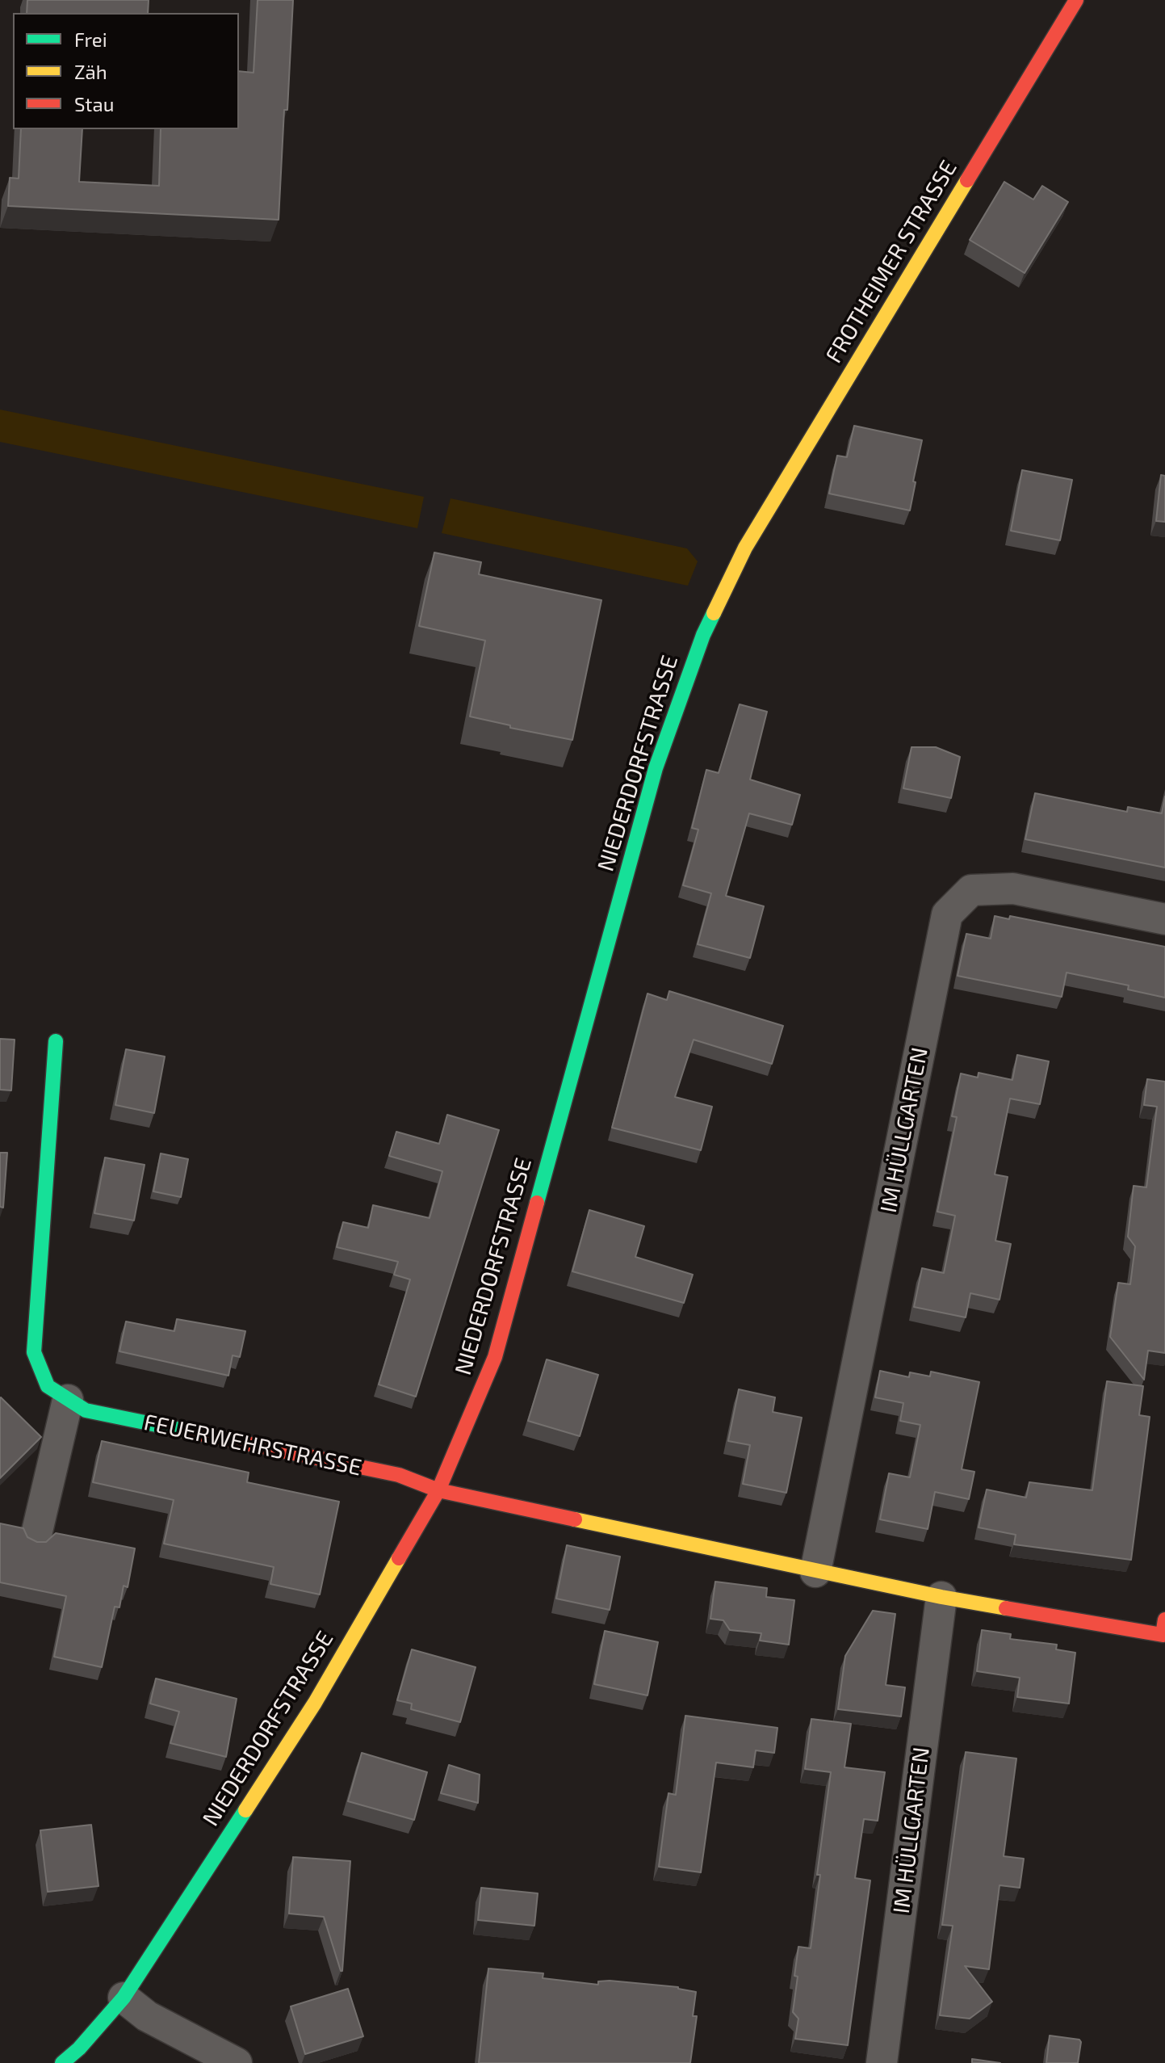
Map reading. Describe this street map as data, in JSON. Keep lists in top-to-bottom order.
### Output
{
  "streets": {
    "main road": ["FROTHEIMER STRASSE", "NIEDERDORFSTRASSE", "FEUERWEHRSTRASSE"],
    "street": ["IM HÜLLGARTEN"]
  },
  "crossings": [
    ["FROTHEIMER STRASSE", "NIEDERDORFSTRASSE"],
    ["NIEDERDORFSTRASSE", "FEUERWEHRSTRASSE"]
  ],
  "legend": ["Frei", "Zäh", "Stau"]
}
